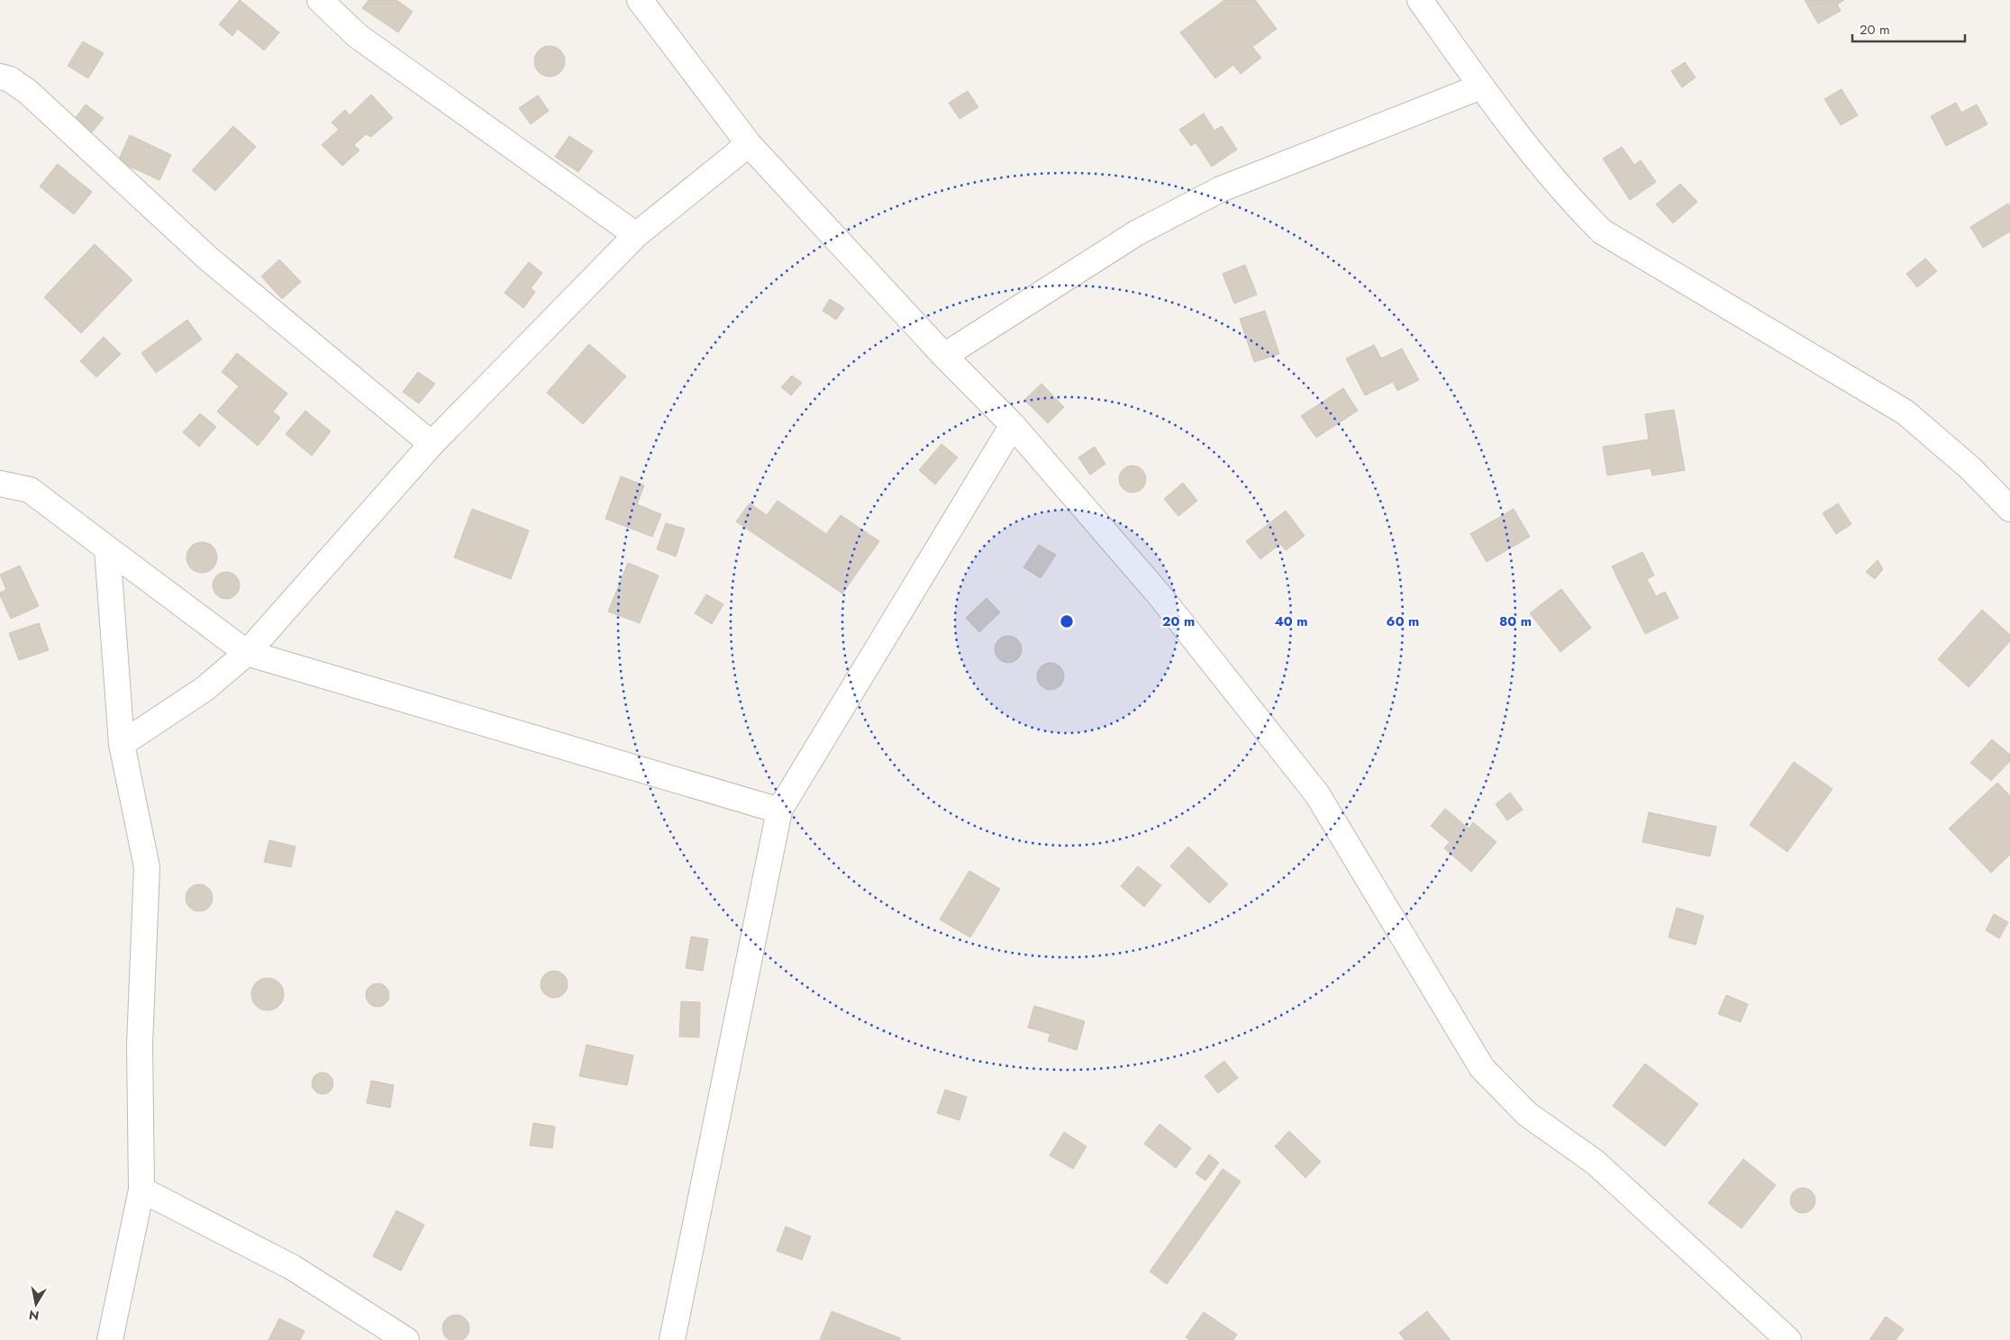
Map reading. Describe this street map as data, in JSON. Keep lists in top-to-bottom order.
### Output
{
  "scale_bar": "20 m",
  "north": "bottom",
  "rings": [
    "20 m",
    "40 m",
    "60 m",
    "80 m"
  ]
}
